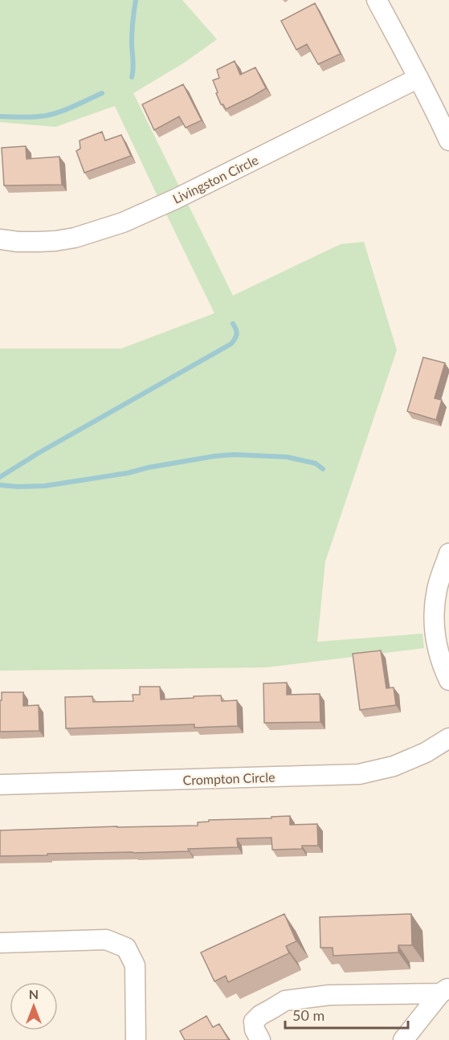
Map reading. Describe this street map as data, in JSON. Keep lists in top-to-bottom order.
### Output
{
  "streets": {
    "street": ["Livingston Circle", "Crompton Circle"]
  },
  "scale_bar": "50 m",
  "north": "top"
}
